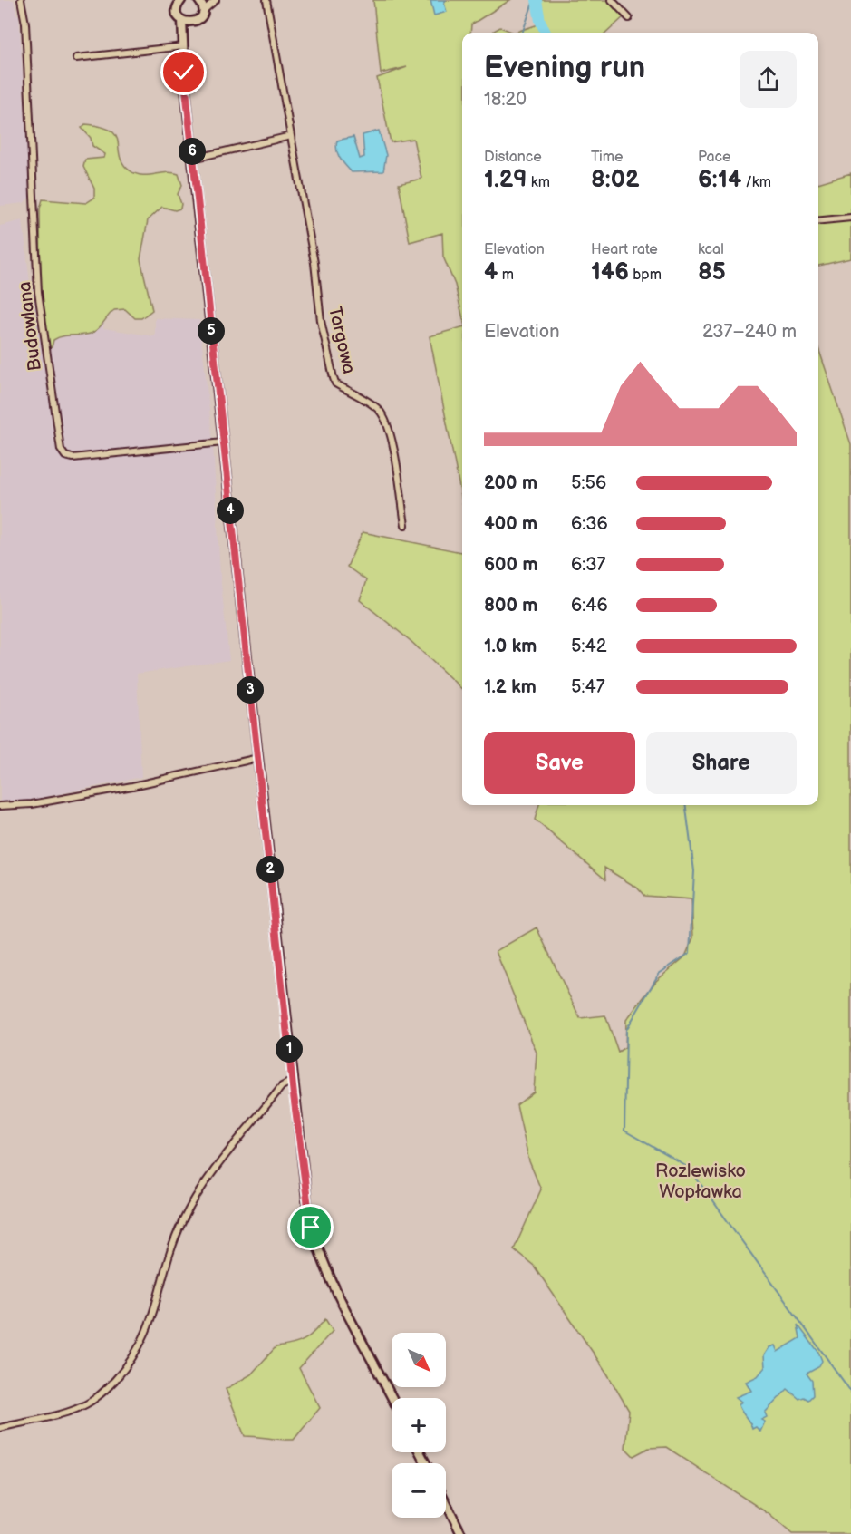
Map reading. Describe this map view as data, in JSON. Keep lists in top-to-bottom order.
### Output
{
  "streets": {
    "street": ["Budowlana", "Targowa"]
  },
  "parks": ["Rozlewisko Wopławka"],
  "north": "bottom right",
  "page": {
    "heading": ["Evening run", "18:20"],
    "stats": [
      ["Distance", "1.29 km"],
      ["Time", "8:02"],
      ["Pace", "6:14 /km"],
      ["Elevation", "4 m"],
      ["Heart rate", "146 bpm"],
      ["kcal", "85"]
    ],
    "pins": [
      "6",
      "5",
      "4",
      "3",
      "2",
      "1"
    ],
    "chart": ["Elevation", "237–240 m"],
    "list": [
      {
        "name": "200 m",
        "note": "5:56"
      },
      {
        "name": "400 m",
        "note": "6:36"
      },
      {
        "name": "600 m",
        "note": "6:37"
      },
      {
        "name": "800 m",
        "note": "6:46"
      },
      {
        "name": "1.0 km",
        "note": "5:42"
      },
      {
        "name": "1.2 km",
        "note": "5:47"
      }
    ],
    "buttons": ["Save", "Share"],
    "map_buttons": ["+", "−"]
  }
}
